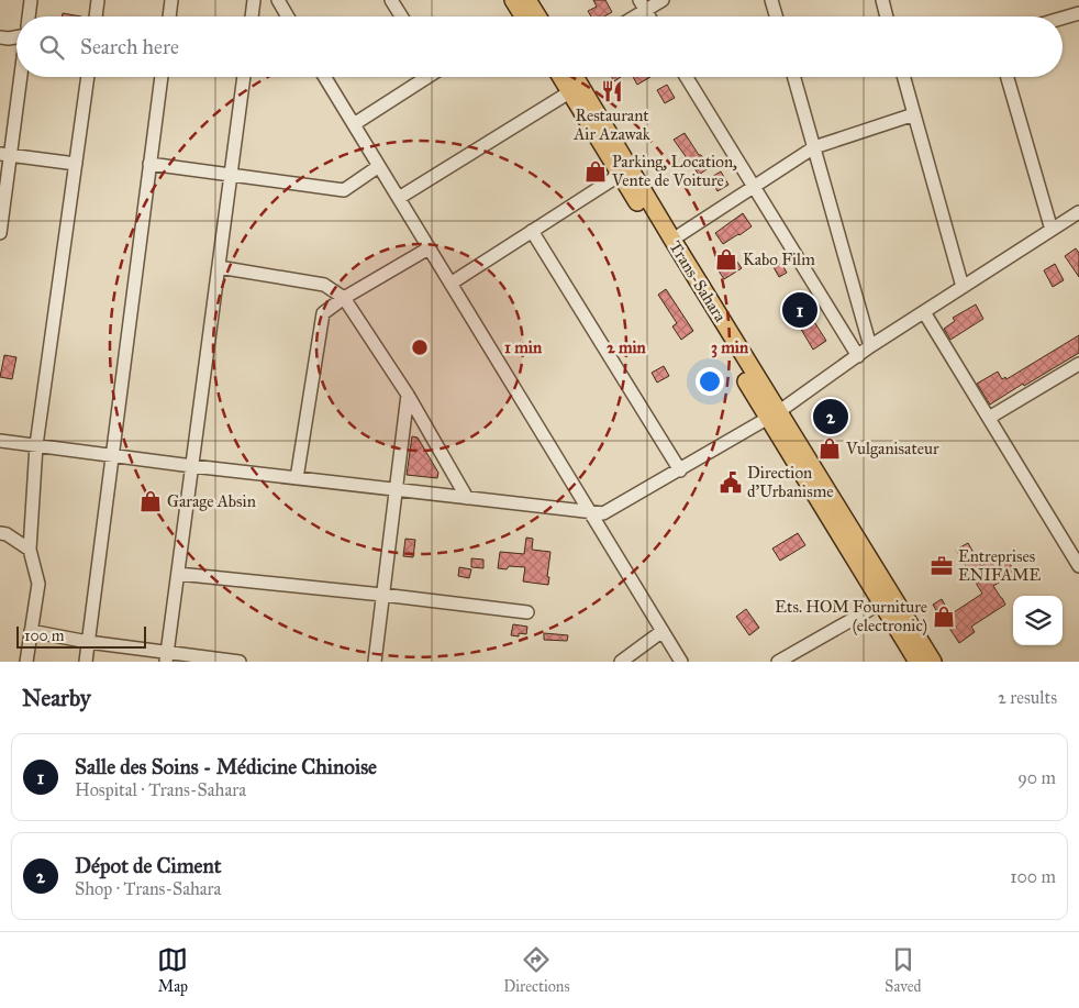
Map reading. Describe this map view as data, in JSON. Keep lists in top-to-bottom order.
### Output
{
  "streets": {
    "main road": ["Trans-Sahara"]
  },
  "places": {
    "restaurant": ["Restaurant Air Azawak"],
    "shop": [
      "Parking, Location, Vente de Voiture",
      "Kabo Film",
      "Vulganisateur",
      "Garage Absin",
      "Ets. HOM Fourniture (electronic)"
    ],
    "public building": ["Direction d'Urbanisme"],
    "office": ["Entreprises ENIFAME"]
  },
  "scale_bar": "100 m",
  "page": {
    "search": "Search here",
    "pins": ["1", "2"],
    "scale": "100 m",
    "heading": ["Nearby", "2 results"],
    "list": [
      {
        "mark": "1",
        "name": "Salle des Soins - Médicine Chinoise",
        "note": "Hospital · Trans-Sahara",
        "value": "90 m"
      },
      {
        "mark": "2",
        "name": "Dépot de Ciment",
        "note": "Shop · Trans-Sahara",
        "value": "100 m"
      }
    ],
    "nav": ["Map", "Directions", "Saved"]
  },
  "rings": ["1 min", "2 min", "3 min"]
}
